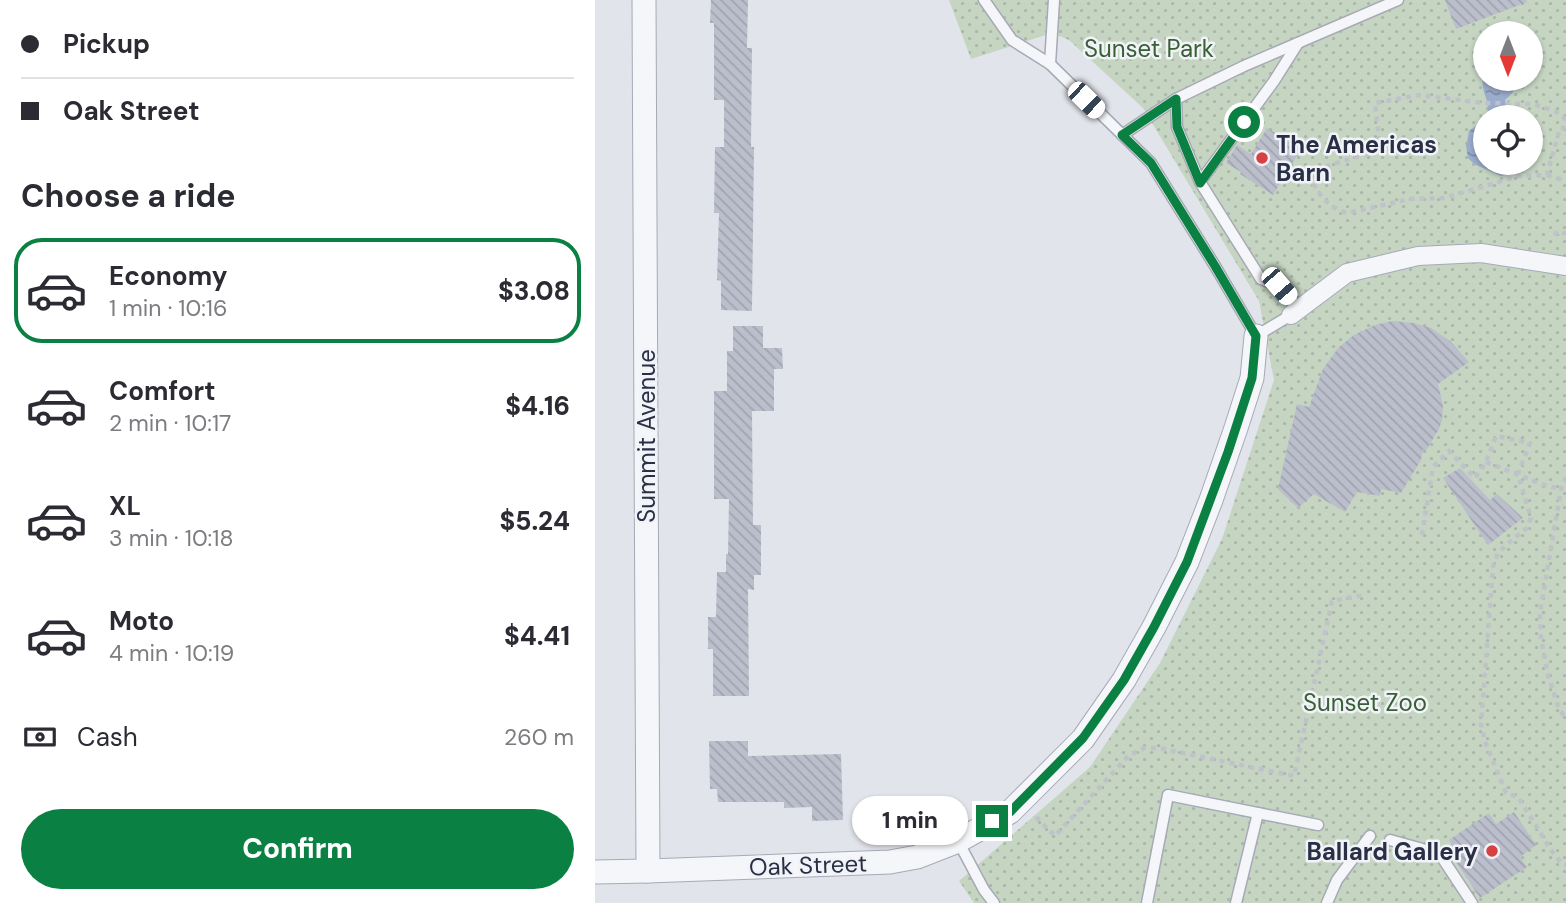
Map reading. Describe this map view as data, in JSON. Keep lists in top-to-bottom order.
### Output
{
  "streets": {
    "street": ["Summit Avenue", "Oak Street"]
  },
  "crossings": [
    ["Summit Avenue", "Oak Street"]
  ],
  "parks": ["Sunset Park", "Sunset Zoo"],
  "places": ["The Americas Barn", "Ballard Gallery"],
  "north": "bottom",
  "page": {
    "banner": ["Pickup", "Oak Street"],
    "heading": "Choose a ride",
    "list": [
      {
        "name": "Economy",
        "note": "1 min · 10:16",
        "value": "$3.08"
      },
      {
        "name": "Comfort",
        "note": "2 min · 10:17",
        "value": "$4.16"
      },
      {
        "name": "XL",
        "note": "3 min · 10:18",
        "value": "$5.24"
      },
      {
        "name": "Moto",
        "note": "4 min · 10:19",
        "value": "$4.41"
      }
    ],
    "pay": ["Cash", "260 m"],
    "buttons": "Confirm",
    "bubble": "1 min"
  }
}
